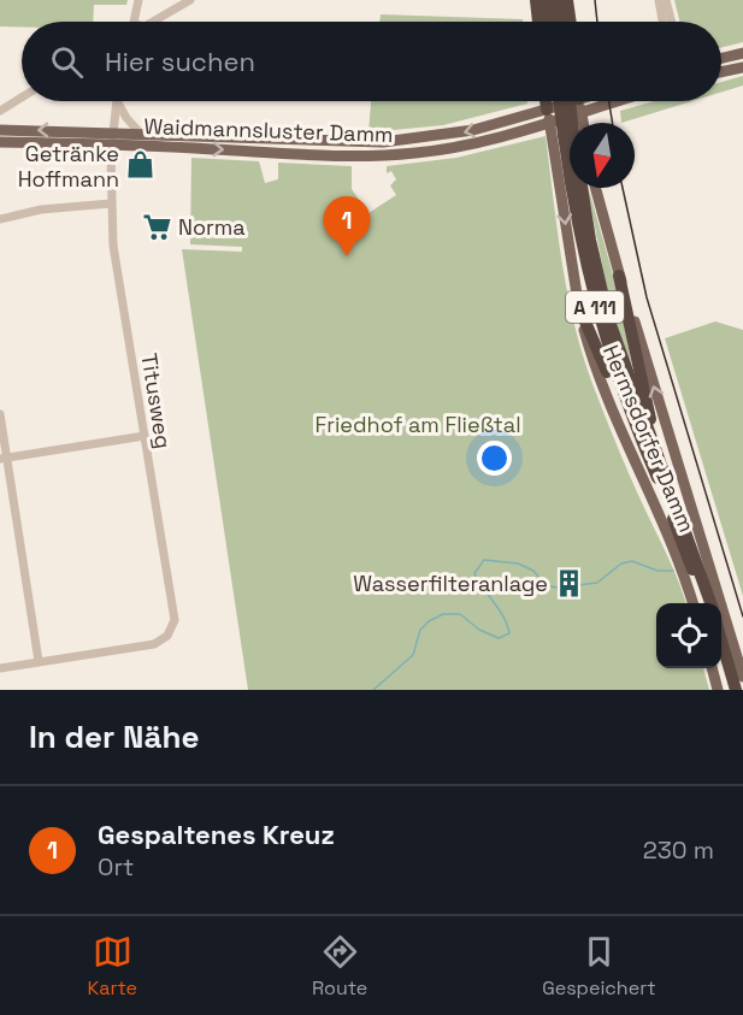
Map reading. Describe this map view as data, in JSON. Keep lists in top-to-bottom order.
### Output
{
  "streets": {
    "highway": ["A 111"],
    "main road": ["Waidmannsluster Damm", "Hermsdorfer Damm"],
    "street": ["Titusweg"]
  },
  "crossings": [
    ["Waidmannsluster Damm", "Titusweg"],
    ["Waidmannsluster Damm", "Hermsdorfer Damm"]
  ],
  "parks": ["Friedhof am Fließtal"],
  "places": {
    "shop": ["Getränke Hoffmann"],
    "supermarket": ["Norma"],
    "building": ["Wasserfilteranlage"]
  },
  "north": "bottom",
  "page": {
    "search": "Hier suchen",
    "pins": "1",
    "heading": "In der Nähe",
    "list": [
      {
        "mark": "1",
        "name": "Gespaltenes Kreuz",
        "note": "Ort",
        "value": "230 m"
      }
    ],
    "nav": ["Karte", "Route", "Gespeichert"]
  }
}
